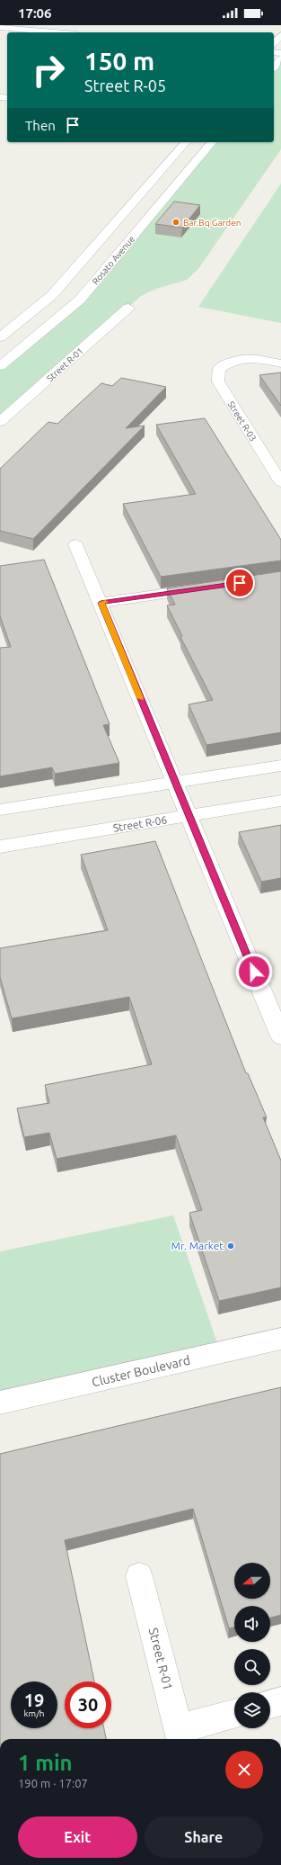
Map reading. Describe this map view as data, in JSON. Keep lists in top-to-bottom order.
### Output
{
  "streets": {
    "street": [
      "Rosato Avenue",
      "Street R-01",
      "Street R-03",
      "Street R-06",
      "Cluster Boulevard"
    ]
  },
  "places": ["Bar.Bq Garden", "Mr. Market"],
  "north": "left",
  "page": {
    "status": "17:06",
    "turn": ["150 m", "Street R-05"],
    "then": "Then",
    "speed": "19 km/h",
    "limit": "30",
    "heading": ["1 min", "190 m · 17:07"],
    "buttons": ["Exit", "Share"]
  }
}
